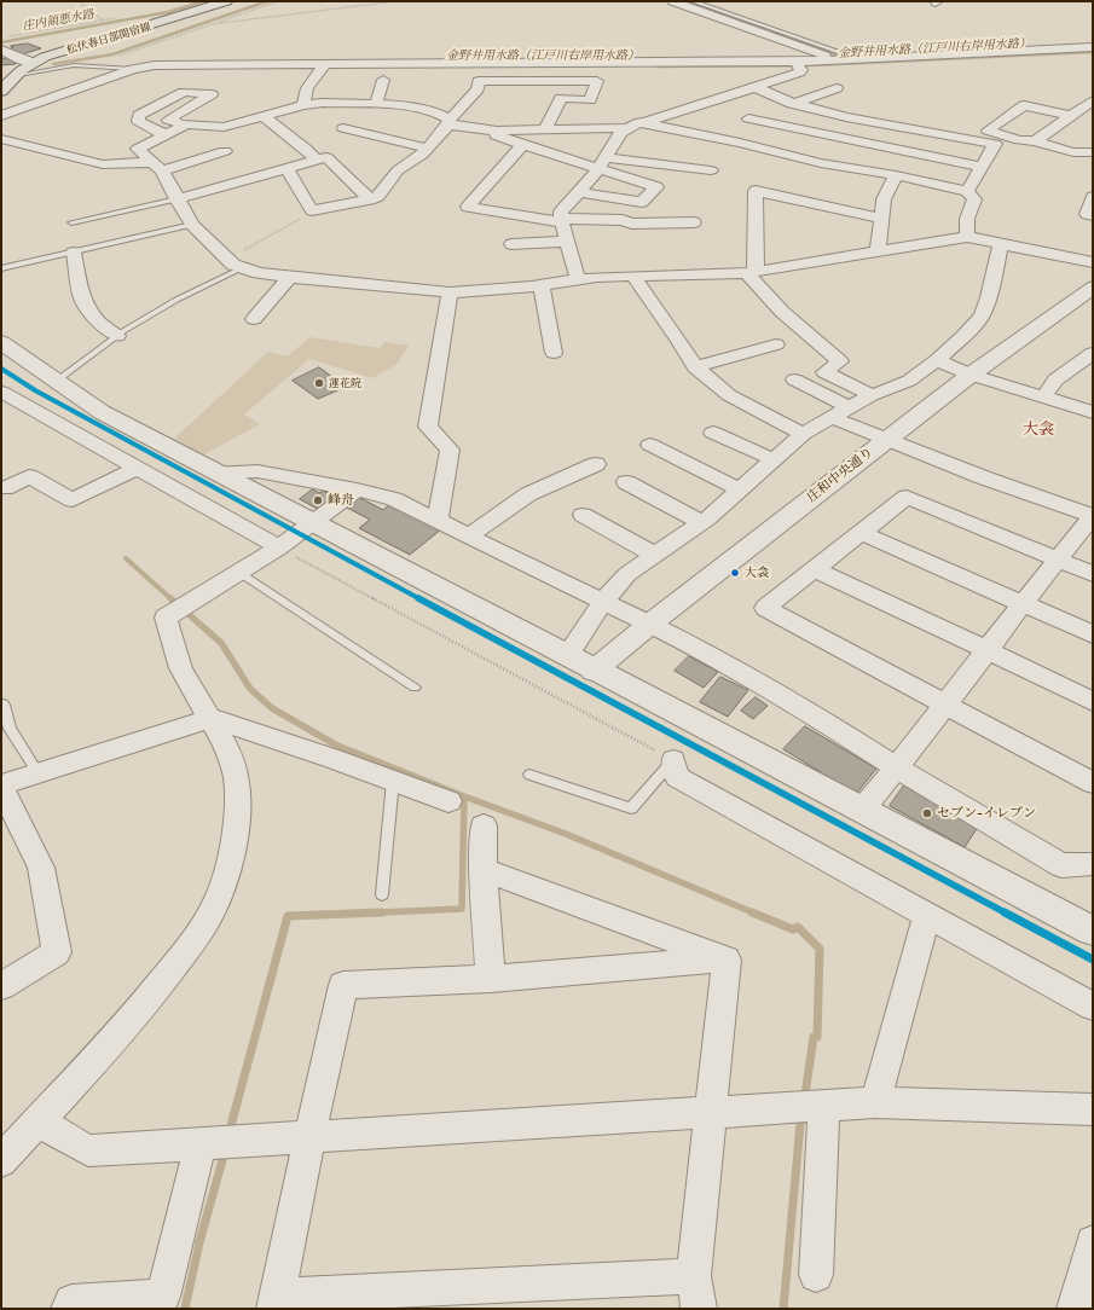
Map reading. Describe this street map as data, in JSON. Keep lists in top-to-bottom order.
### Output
{
  "streets": {
    "main road": ["松伏春日部関宿線"],
    "street": ["庄和中央通り"]
  },
  "districts": ["大衾"],
  "water": ["庄内領悪水路", "金野井用水路（江戸川右岸用水路）"],
  "places": [
    "蓮花院",
    "峰舟",
    "大衾",
    "セブン-イレブン"
  ]
}
